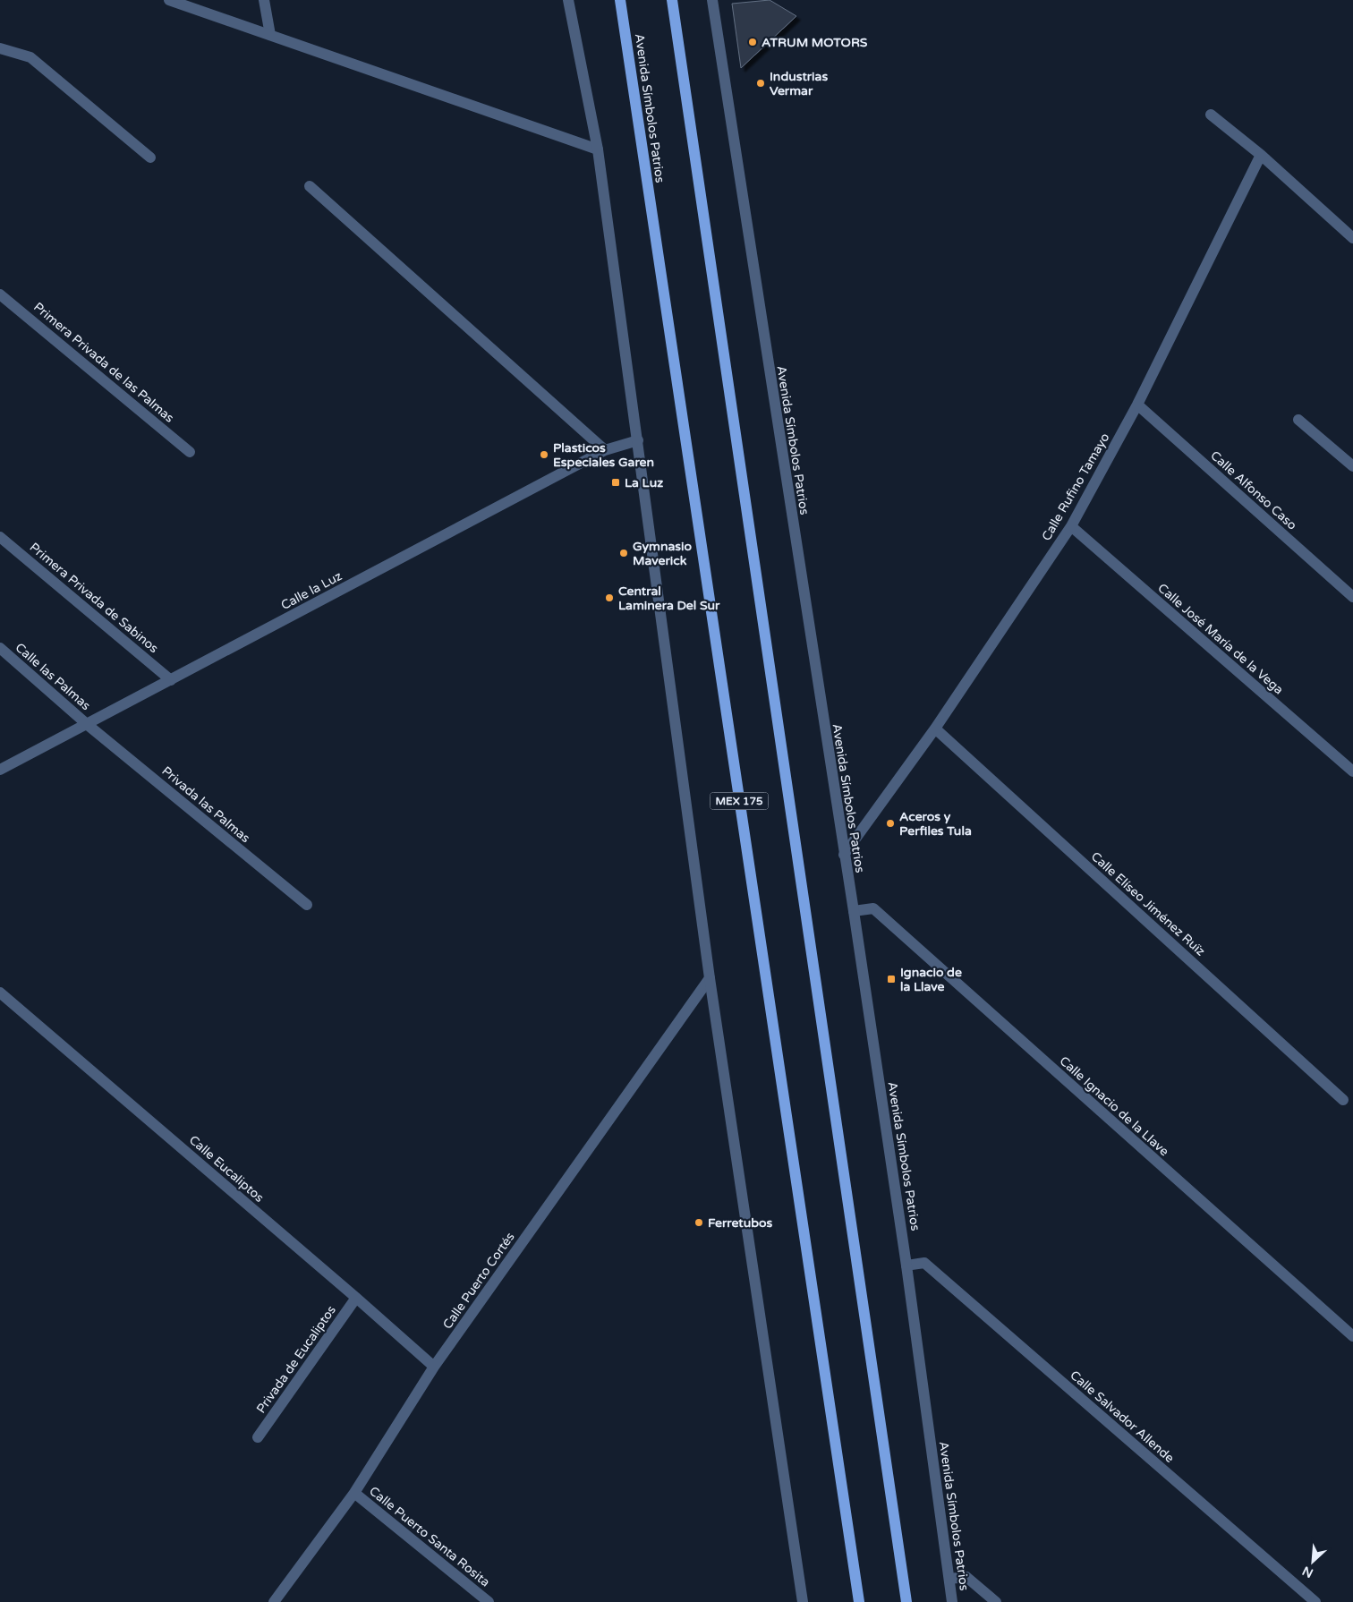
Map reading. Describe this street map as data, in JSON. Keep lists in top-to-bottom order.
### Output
{
  "streets": {
    "main road": ["Avenida Símbolos Patrios", "MEX 175"],
    "street": [
      "Primera Privada de las Palmas",
      "Calle Rufino Tamayo",
      "Calle Alfonso Caso",
      "Calle la Luz",
      "Primera Privada de Sabinos",
      "Calle José María de la Vega",
      "Calle las Palmas",
      "Privada las Palmas",
      "Calle Elíseo Jiménez Ruïz",
      "Calle Ignacio de la Llave",
      "Calle Eucaliptos",
      "Calle Puerto Cortés",
      "Privada de Eucaliptos",
      "Calle Salvador Allende",
      "Calle Puerto Santa Rosita"
    ]
  },
  "crossings": [
    ["Avenida Símbolos Patrios", "Calle Rufino Tamayo"],
    ["Avenida Símbolos Patrios", "Calle Ignacio de la Llave"],
    ["Avenida Símbolos Patrios", "Calle Salvador Allende"],
    ["Calle Rufino Tamayo", "Calle Alfonso Caso"],
    ["Calle Rufino Tamayo", "Calle José María de la Vega"],
    ["Calle Rufino Tamayo", "Calle Elíseo Jiménez Ruïz"],
    ["Calle la Luz", "Primera Privada de Sabinos"],
    ["Calle la Luz", "Calle las Palmas"],
    ["Calle la Luz", "Privada las Palmas"],
    ["Calle las Palmas", "Privada las Palmas"],
    ["Calle Eucaliptos", "Calle Puerto Cortés"],
    ["Calle Eucaliptos", "Privada de Eucaliptos"],
    ["Calle Puerto Cortés", "Calle Puerto Santa Rosita"]
  ],
  "places": {
    "other": [
      "ATRUM MOTORS",
      "Industrias Vermar",
      "Plasticos Especiales Garen",
      "Gymnasio Maverick",
      "Central Laminera Del Sur",
      "Aceros y Perfiles Tula",
      "Ferretubos"
    ],
    "transit": ["La Luz", "Ignacio de la Llave"]
  },
  "north": "bottom left"
}
